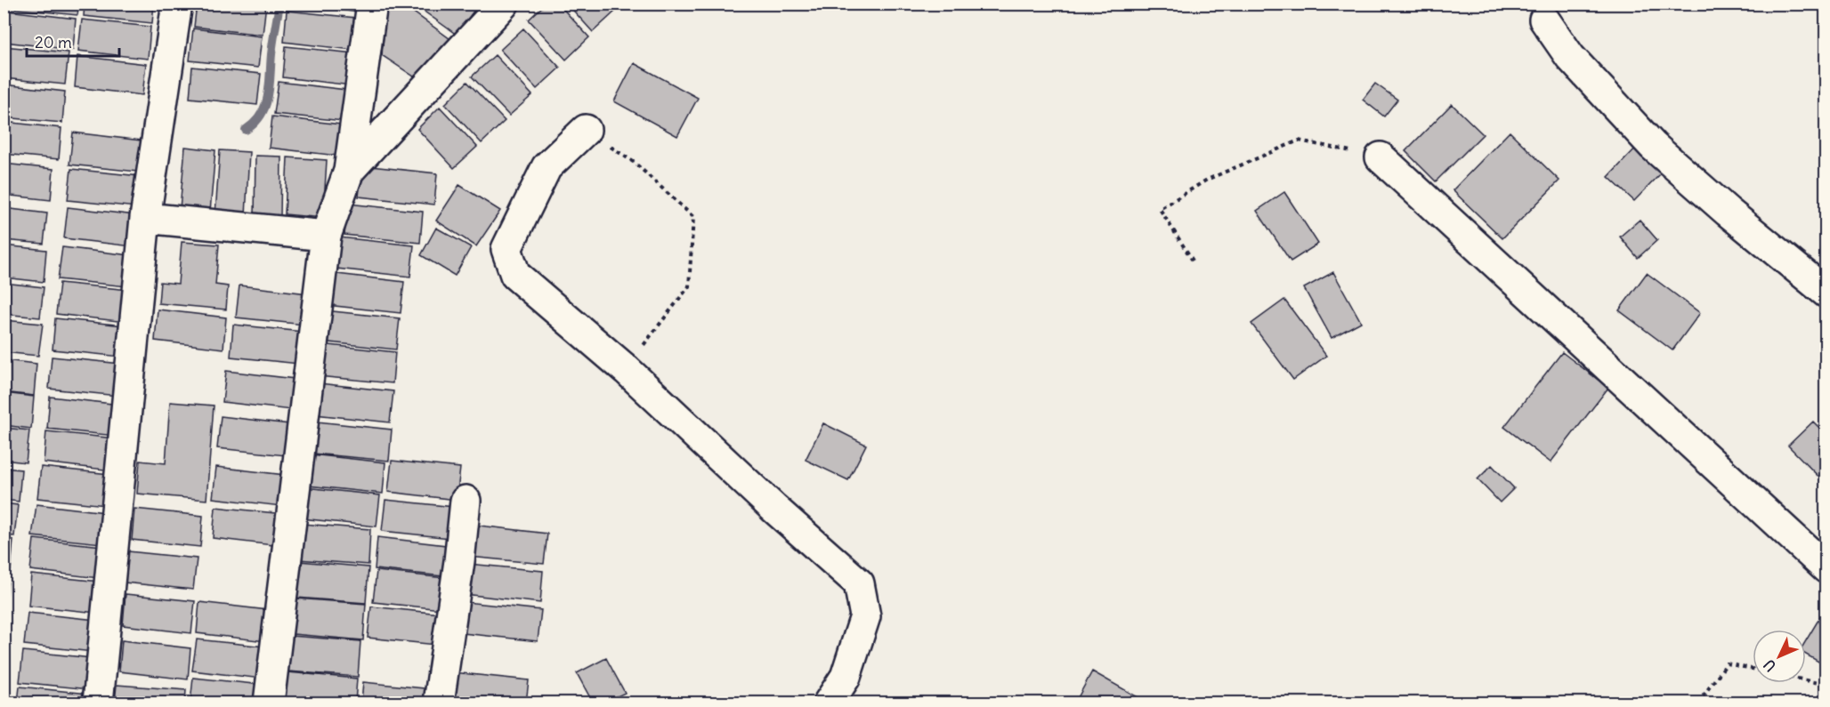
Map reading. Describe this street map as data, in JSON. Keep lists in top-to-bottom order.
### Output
{
  "scale_bar": "20 m",
  "north": "bottom left"
}
